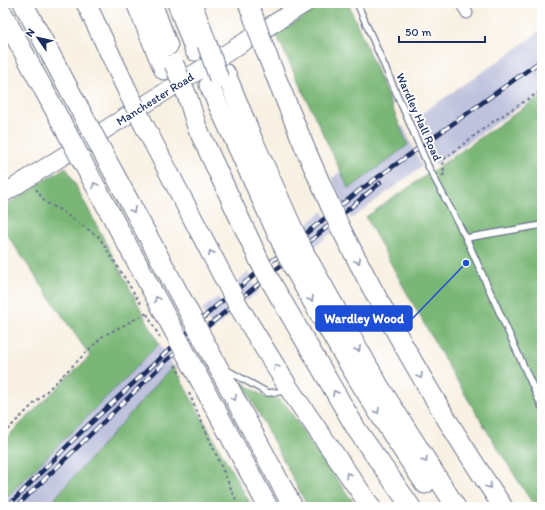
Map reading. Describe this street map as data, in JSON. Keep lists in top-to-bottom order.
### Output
{
  "streets": {
    "main road": ["Manchester Road"],
    "lane": ["Wardley Hall Road"]
  },
  "places": ["Wardley Wood"],
  "scale_bar": "50 m",
  "north": "top left"
}
